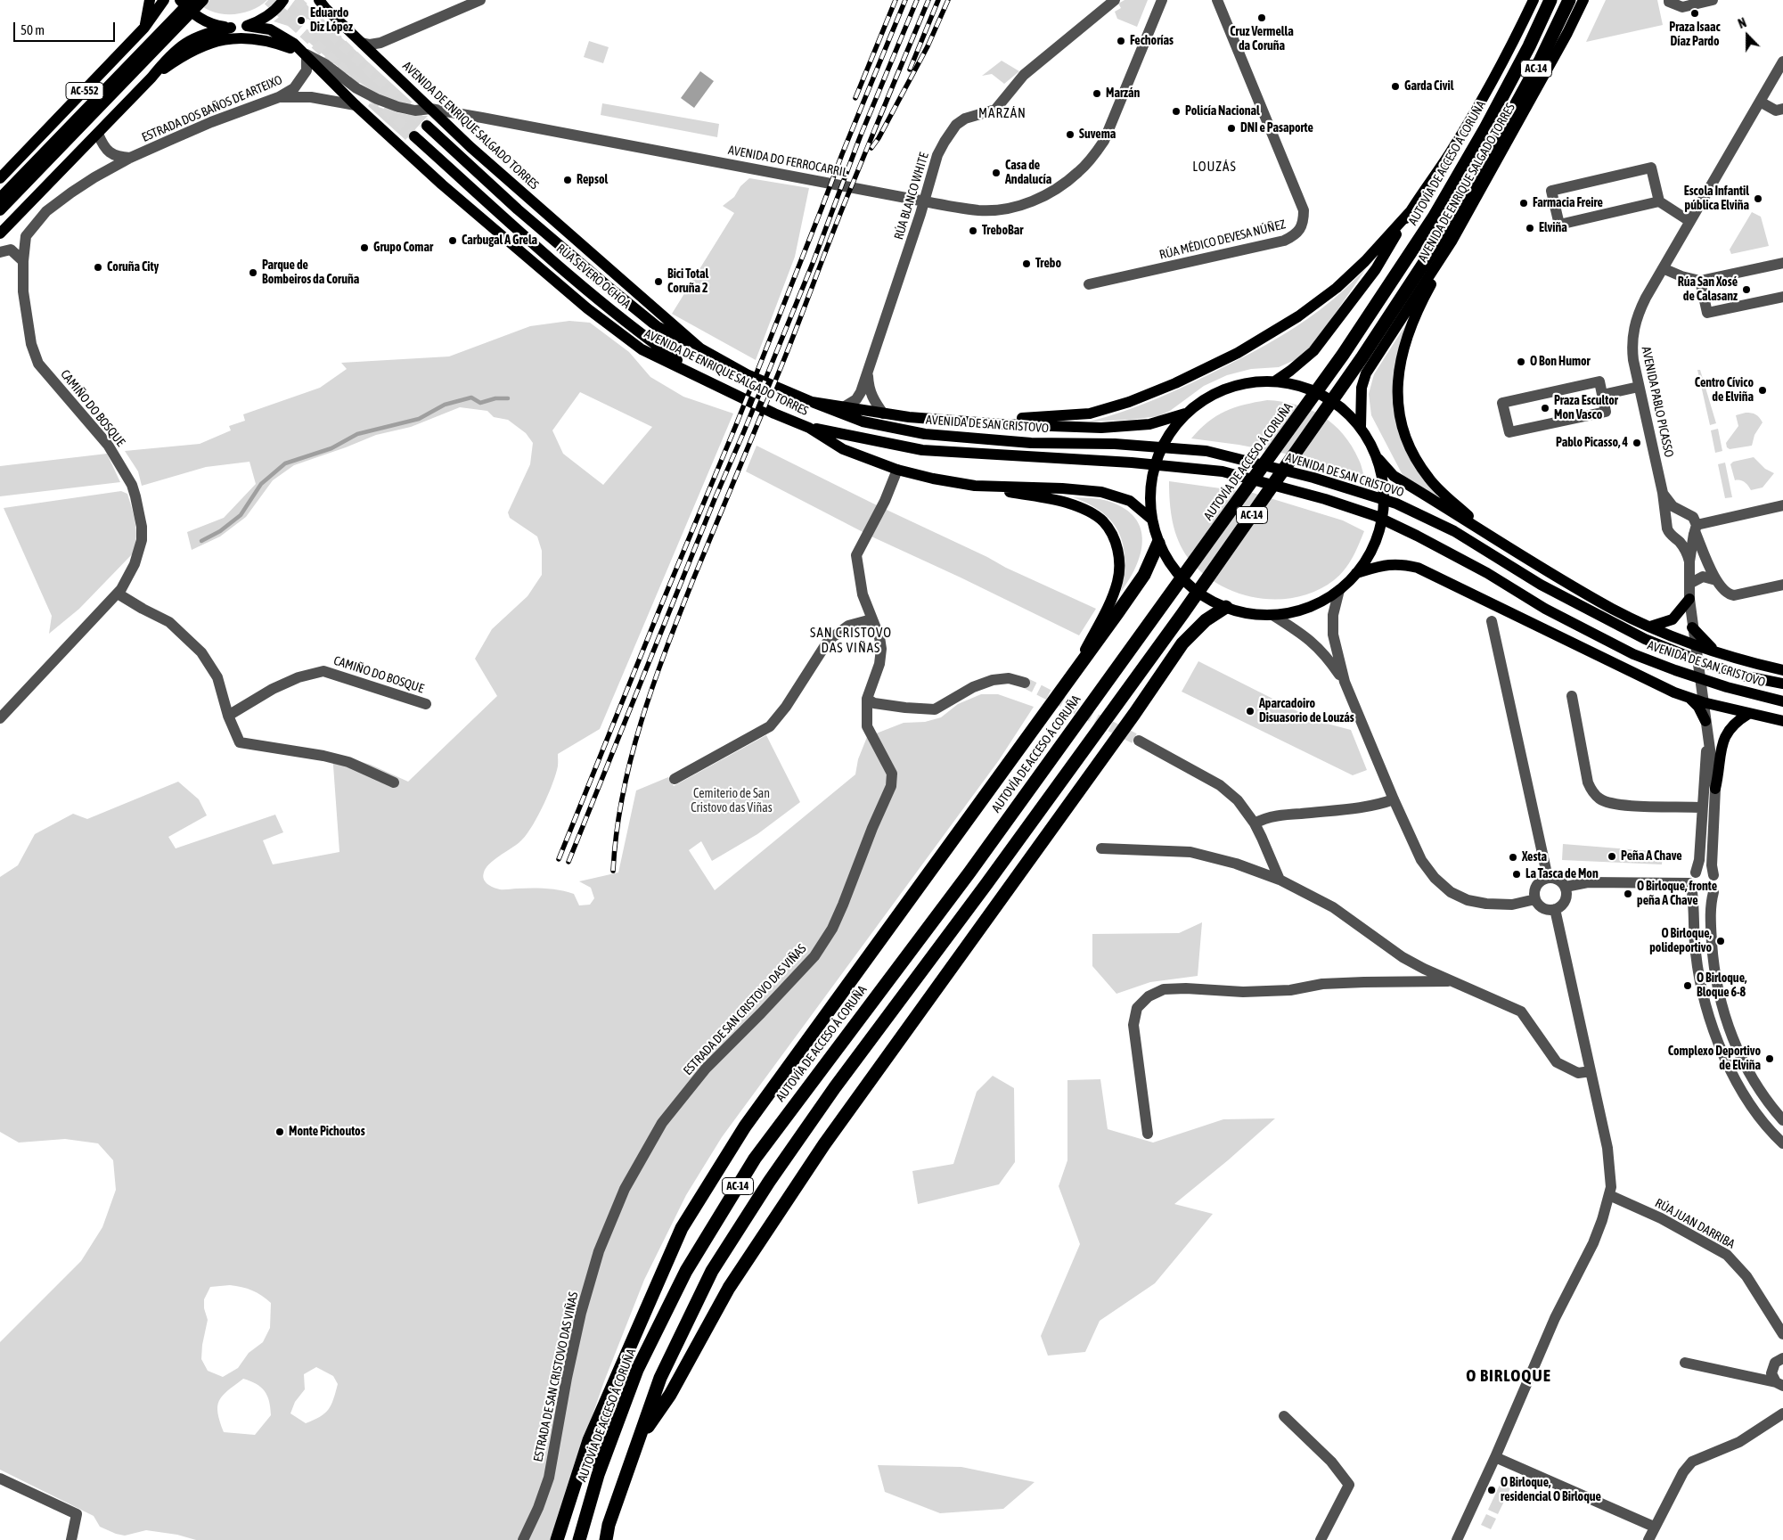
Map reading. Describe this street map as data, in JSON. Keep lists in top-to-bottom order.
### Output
{
  "streets": {
    "highway": ["AC-14", "AUTOVÍA DE ACCESO Á CORUÑA"],
    "main road": [
      "AC-552",
      "AVENIDA DE ENRIQUE SALGADO TORRES",
      "RÚA SEVERO OCHOA",
      "AVENIDA DE SAN CRISTOVO"
    ],
    "street": [
      "ESTRADA DOS BAÑOS DE ARTEIXO",
      "AVENIDA DO FERROCARRIL",
      "RÚA BLANCO WHITE",
      "RÚA MÉDICO DEVESA NÚÑEZ",
      "AVENIDA PABLO PICASSO",
      "CAMIÑO DO BOSQUE",
      "ESTRADA DE SAN CRISTOVO DAS VIÑAS",
      "RÚA JUAN DARRIBA"
    ]
  },
  "crossings": [
    ["ESTRADA DOS BAÑOS DE ARTEIXO", "AVENIDA DE ENRIQUE SALGADO TORRES"],
    ["ESTRADA DOS BAÑOS DE ARTEIXO", "AVENIDA DO FERROCARRIL"],
    ["ESTRADA DOS BAÑOS DE ARTEIXO", "CAMIÑO DO BOSQUE"],
    ["AVENIDA DE ENRIQUE SALGADO TORRES", "AVENIDA DO FERROCARRIL"],
    ["AVENIDA DE ENRIQUE SALGADO TORRES", "RÚA BLANCO WHITE"],
    ["AVENIDA DE ENRIQUE SALGADO TORRES", "RÚA SEVERO OCHOA"],
    ["AVENIDA DE ENRIQUE SALGADO TORRES", "AVENIDA DE SAN CRISTOVO"],
    ["AVENIDA DE ENRIQUE SALGADO TORRES", "ESTRADA DE SAN CRISTOVO DAS VIÑAS"],
    ["AVENIDA DO FERROCARRIL", "RÚA BLANCO WHITE"]
  ],
  "districts": [
    "MARZÁN",
    "LOUZÁS",
    "SAN CRISTOVO DAS VIÑAS",
    "O BIRLOQUE"
  ],
  "parks": ["Cemiterio de San Cristovo das Viñas"],
  "places": [
    "Praza Isaac Díaz Pardo",
    "Cruz Vermella da Coruña",
    "Eduardo Diz López",
    "Fechorías",
    "Garda Civil",
    "Marzán",
    "Policía Nacional",
    "DNI e Pasaporte",
    "Suvema",
    "Casa de Andalucía",
    "Repsol",
    "Escola Infantil pública Elviña",
    "Farmacia Freire",
    "Elviña",
    "TreboBar",
    "Carbugal A Grela",
    "Grupo Comar",
    "Trebo",
    "Coruña City",
    "Parque de Bombeiros da Coruña",
    "Bici Total Coruña 2",
    "Rúa San Xosé de Calasanz",
    "O Bon Humor",
    "Centro Cívico de Elviña",
    "Praza Escultor Mon Vasco",
    "Pablo Picasso, 4",
    "Aparcadoiro Disuasorio de Louzás",
    "Peña A Chave",
    "Xesta",
    "La Tasca de Mon",
    "O Birloque, fronte peña A Chave",
    "O Birloque, polideportivo",
    "O Birloque, Bloque 6-8",
    "Complexo Deportivo de Elviña",
    "Monte Pichoutos",
    "O Birloque, residencial O Birloque"
  ],
  "scale_bar": "50 m",
  "north": "top"
}
